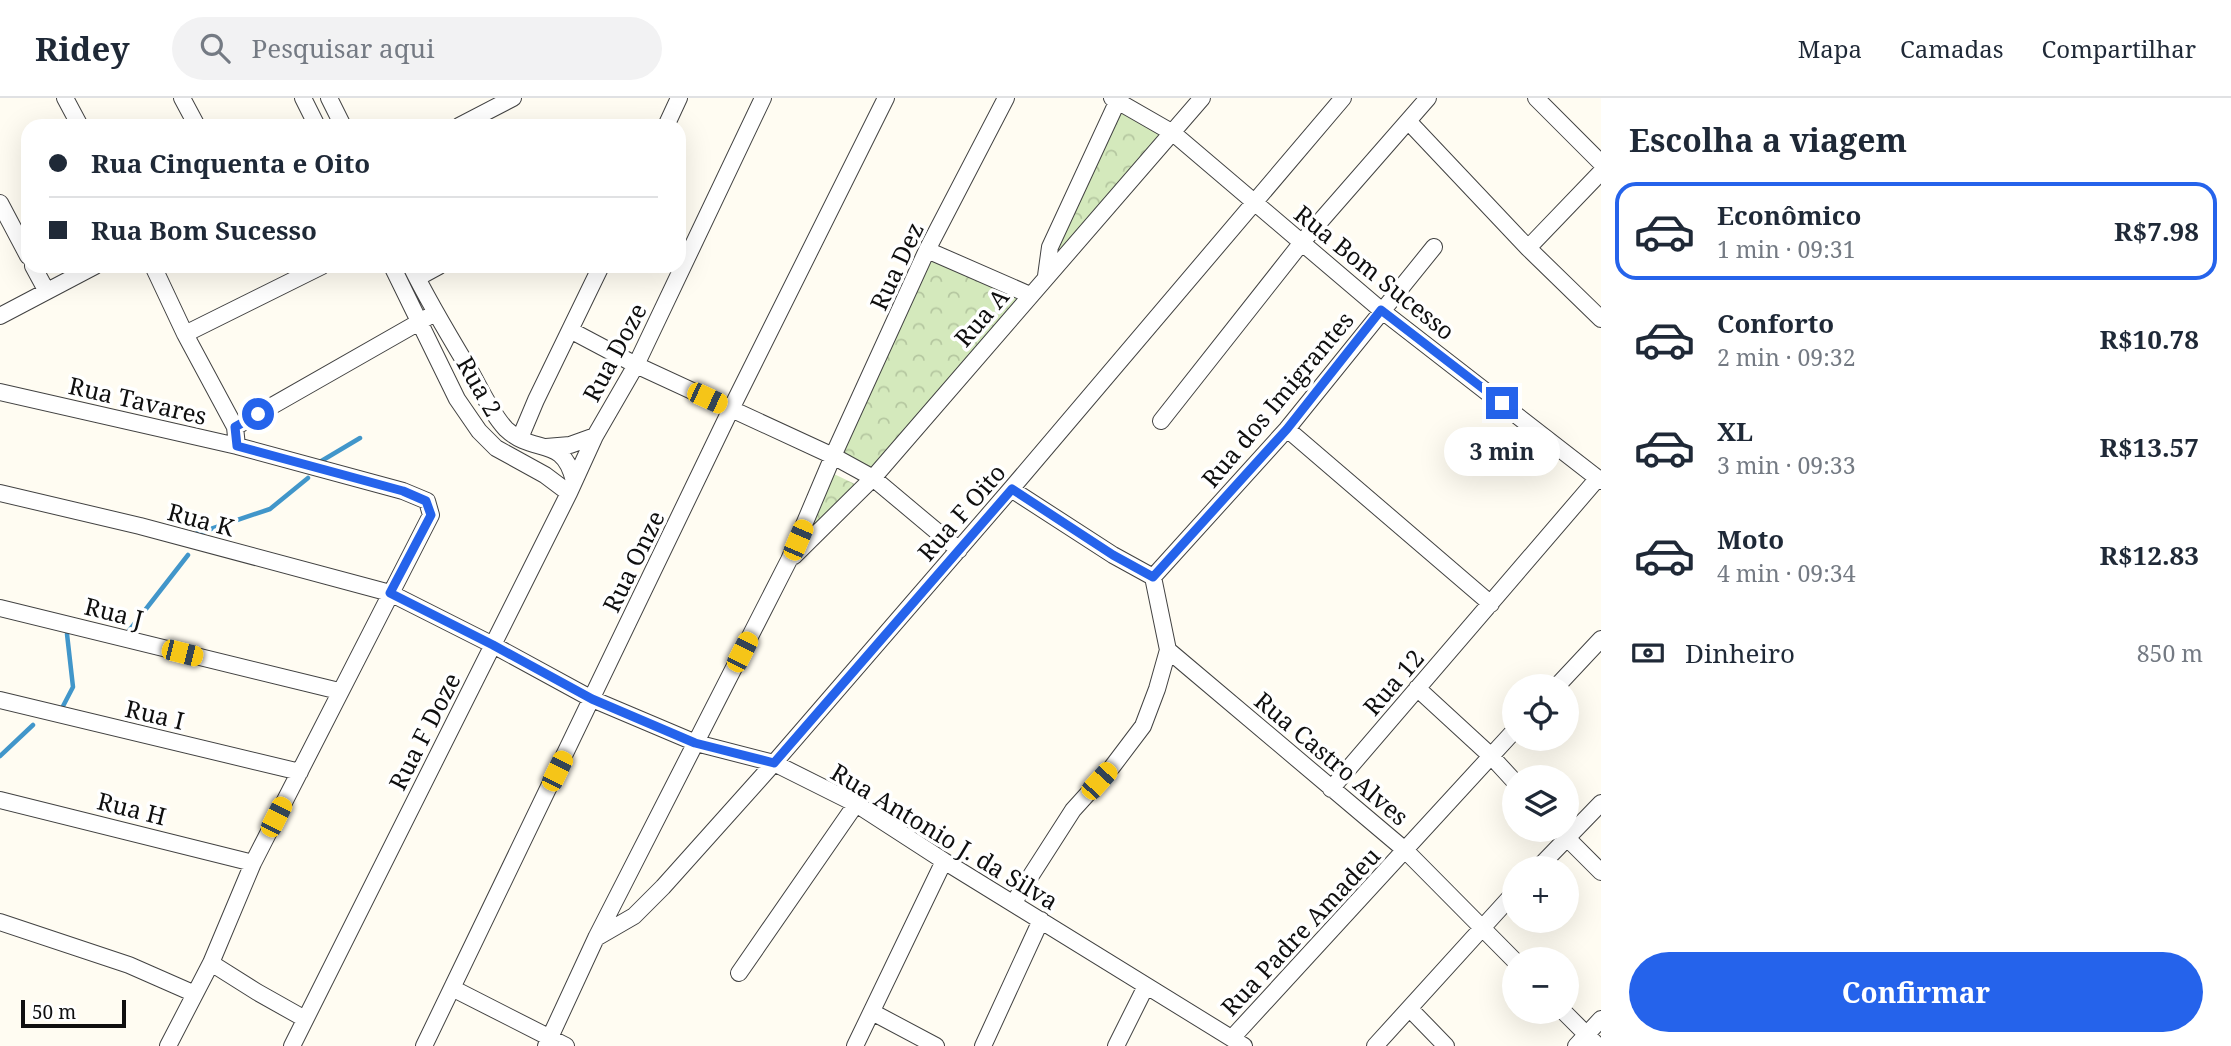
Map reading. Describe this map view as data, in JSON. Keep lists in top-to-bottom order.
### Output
{
  "streets": {
    "street": [
      "Rua Dez",
      "Rua Bom Sucesso",
      "Rua A",
      "Rua Doze",
      "Rua 2",
      "Rua dos Imigrantes",
      "Rua Tavares",
      "Rua F Oito",
      "Rua K",
      "Rua Onze",
      "Rua J",
      "Rua 12",
      "Rua I",
      "Rua F Doze",
      "Rua Castro Alves",
      "Rua H",
      "Rua Antonio J. da Silva",
      "Rua Padre Amadeu"
    ]
  },
  "crossings": [
    ["Rua Dez", "Rua A"],
    ["Rua Bom Sucesso", "Rua A"],
    ["Rua Bom Sucesso", "Rua dos Imigrantes"],
    ["Rua Bom Sucesso", "Rua F Oito"],
    ["Rua Bom Sucesso", "Rua 12"],
    ["Rua Doze", "Rua 2"],
    ["Rua Doze", "Rua F Doze"],
    ["Rua 2", "Rua F Doze"],
    ["Rua Tavares", "Rua K"],
    ["Rua F Oito", "Rua Antonio J. da Silva"],
    ["Rua K", "Rua F Doze"],
    ["Rua K", "Rua Antonio J. da Silva"],
    ["Rua Onze", "Rua Antonio J. da Silva"],
    ["Rua 12", "Rua Castro Alves"],
    ["Rua F Doze", "Rua Antonio J. da Silva"],
    ["Rua Castro Alves", "Rua Padre Amadeu"],
    ["Rua Antonio J. da Silva", "Rua Padre Amadeu"]
  ],
  "scale_bar": "50 m",
  "page": {
    "header": "Ridey",
    "search": "Pesquisar aqui",
    "nav": ["Mapa", "Camadas", "Compartilhar"],
    "heading": "Escolha a viagem",
    "banner": ["Rua Cinquenta e Oito", "Rua Bom Sucesso"],
    "list": [
      {
        "name": "Econômico",
        "note": "1 min · 09:31",
        "value": "R$7.98"
      },
      {
        "name": "Conforto",
        "note": "2 min · 09:32",
        "value": "R$10.78"
      },
      {
        "name": "XL",
        "note": "3 min · 09:33",
        "value": "R$13.57"
      },
      {
        "name": "Moto",
        "note": "4 min · 09:34",
        "value": "R$12.83"
      }
    ],
    "bubble": "3 min",
    "pay": ["Dinheiro", "850 m"],
    "map_buttons": ["+", "−"],
    "buttons": "Confirmar",
    "scale": "50 m"
  }
}
